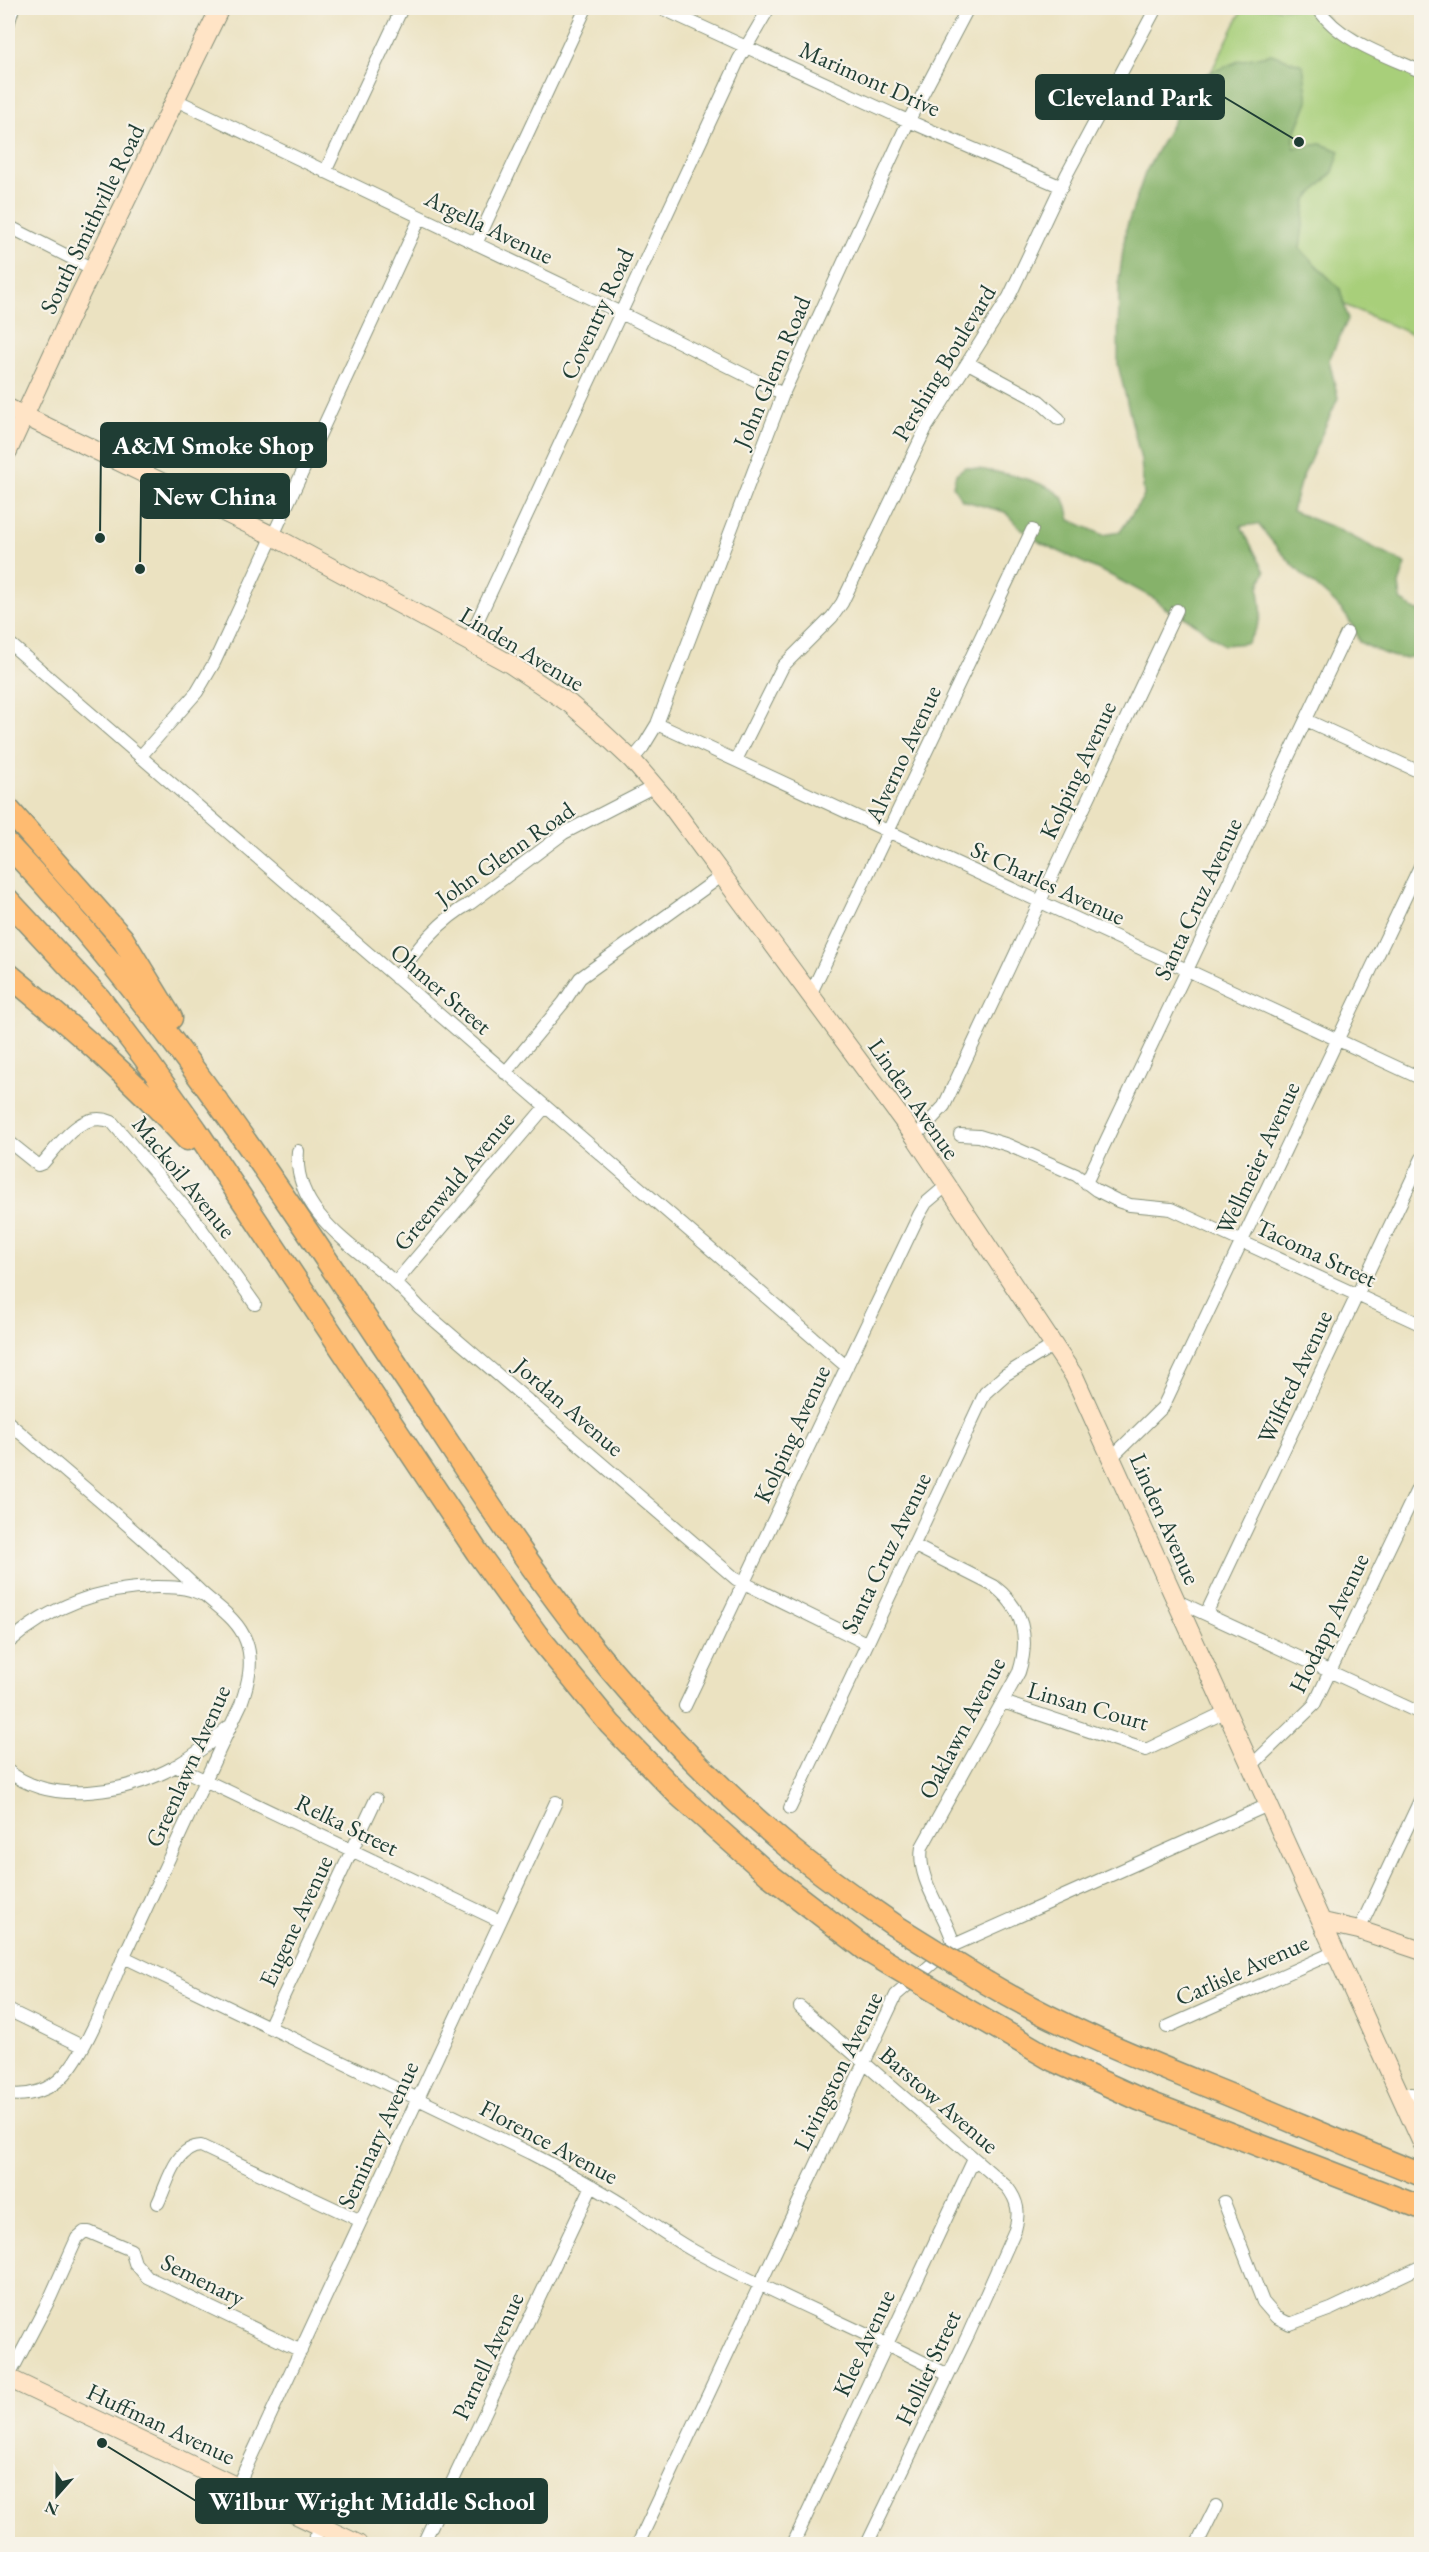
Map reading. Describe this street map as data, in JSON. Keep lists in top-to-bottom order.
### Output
{
  "streets": {
    "main road": ["South Smithville Road", "Linden Avenue", "Huffman Avenue"],
    "street": [
      "Marimont Drive",
      "Argella Avenue",
      "Coventry Road",
      "Pershing Boulevard",
      "John Glenn Road",
      "Alverno Avenue",
      "Kolping Avenue",
      "St Charles Avenue",
      "Santa Cruz Avenue",
      "Ohmer Street",
      "Wellmeier Avenue",
      "Mackoil Avenue",
      "Greenwald Avenue",
      "Tacoma Street",
      "Wilfred Avenue",
      "Jordan Avenue",
      "Hodapp Avenue",
      "Linsan Court",
      "Oaklawn Avenue",
      "Greenlawn Avenue",
      "Relka Street",
      "Eugene Avenue",
      "Carlisle Avenue",
      "Livingston Avenue",
      "Barstow Avenue",
      "Seminary Avenue",
      "Florence Avenue",
      "Semenary",
      "Klee Avenue",
      "Parnell Avenue",
      "Hollier Street"
    ]
  },
  "crossings": [
    ["Marimont Drive", "Coventry Road"],
    ["Marimont Drive", "Pershing Boulevard"],
    ["Marimont Drive", "John Glenn Road"],
    ["South Smithville Road", "Argella Avenue"],
    ["South Smithville Road", "Linden Avenue"],
    ["Argella Avenue", "Coventry Road"],
    ["Argella Avenue", "John Glenn Road"],
    ["Coventry Road", "Linden Avenue"],
    ["Pershing Boulevard", "St Charles Avenue"],
    ["John Glenn Road", "Linden Avenue"],
    ["John Glenn Road", "St Charles Avenue"],
    ["John Glenn Road", "Ohmer Street"],
    ["Linden Avenue", "Alverno Avenue"],
    ["Linden Avenue", "Kolping Avenue"],
    ["Linden Avenue", "Santa Cruz Avenue"],
    ["Linden Avenue", "Wellmeier Avenue"],
    ["Linden Avenue", "Greenwald Avenue"],
    ["Linden Avenue", "Hodapp Avenue"],
    ["Linden Avenue", "Linsan Court"],
    ["Linden Avenue", "Carlisle Avenue"],
    ["Linden Avenue", "Livingston Avenue"],
    ["Alverno Avenue", "St Charles Avenue"],
    ["Kolping Avenue", "St Charles Avenue"],
    ["Kolping Avenue", "Ohmer Street"],
    ["Kolping Avenue", "Jordan Avenue"],
    ["St Charles Avenue", "Santa Cruz Avenue"],
    ["St Charles Avenue", "Wellmeier Avenue"],
    ["Santa Cruz Avenue", "Tacoma Street"],
    ["Santa Cruz Avenue", "Jordan Avenue"],
    ["Santa Cruz Avenue", "Oaklawn Avenue"],
    ["Ohmer Street", "Greenwald Avenue"],
    ["Wellmeier Avenue", "Tacoma Street"],
    ["Greenwald Avenue", "Jordan Avenue"],
    ["Tacoma Street", "Wilfred Avenue"],
    ["Linsan Court", "Oaklawn Avenue"],
    ["Oaklawn Avenue", "Livingston Avenue"],
    ["Greenlawn Avenue", "Relka Street"],
    ["Greenlawn Avenue", "Florence Avenue"],
    ["Relka Street", "Eugene Avenue"],
    ["Relka Street", "Seminary Avenue"],
    ["Eugene Avenue", "Florence Avenue"],
    ["Livingston Avenue", "Barstow Avenue"],
    ["Livingston Avenue", "Florence Avenue"],
    ["Barstow Avenue", "Klee Avenue"],
    ["Barstow Avenue", "Hollier Street"],
    ["Seminary Avenue", "Florence Avenue"],
    ["Seminary Avenue", "Semenary"],
    ["Seminary Avenue", "Huffman Avenue"],
    ["Florence Avenue", "Klee Avenue"],
    ["Florence Avenue", "Parnell Avenue"],
    ["Florence Avenue", "Hollier Street"],
    ["Semenary", "Huffman Avenue"]
  ],
  "places": [
    "Cleveland Park",
    "A&M Smoke Shop",
    "New China",
    "Wilbur Wright Middle School"
  ],
  "north": "bottom"
}
